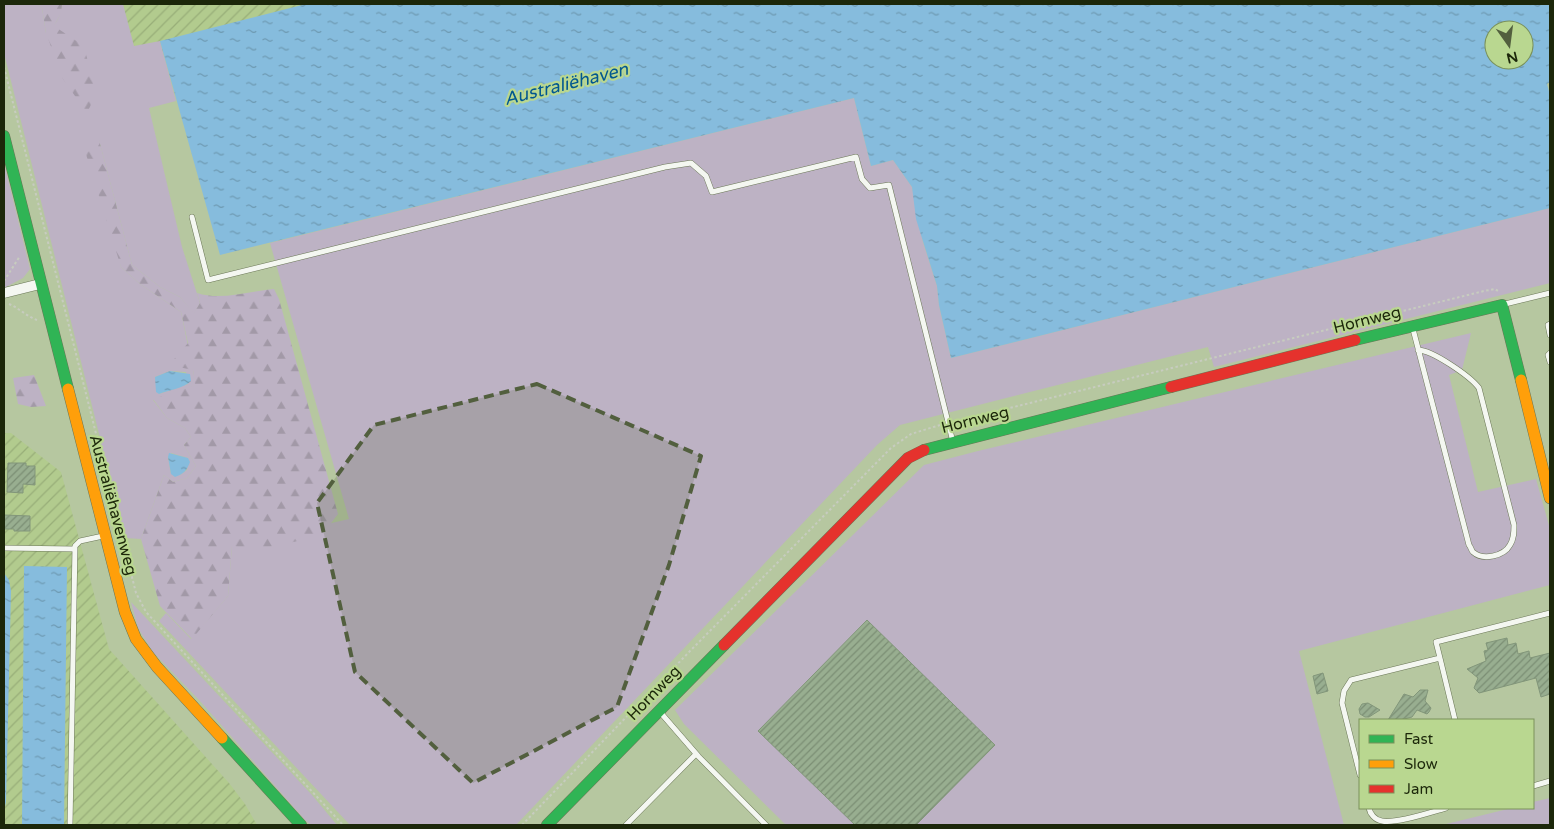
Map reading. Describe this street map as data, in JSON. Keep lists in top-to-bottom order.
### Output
{
  "streets": {
    "street": ["Hornweg", "Australiëhavenweg"]
  },
  "water": ["Australiëhaven"],
  "legend": ["Fast", "Slow", "Jam"],
  "north": "bottom"
}
